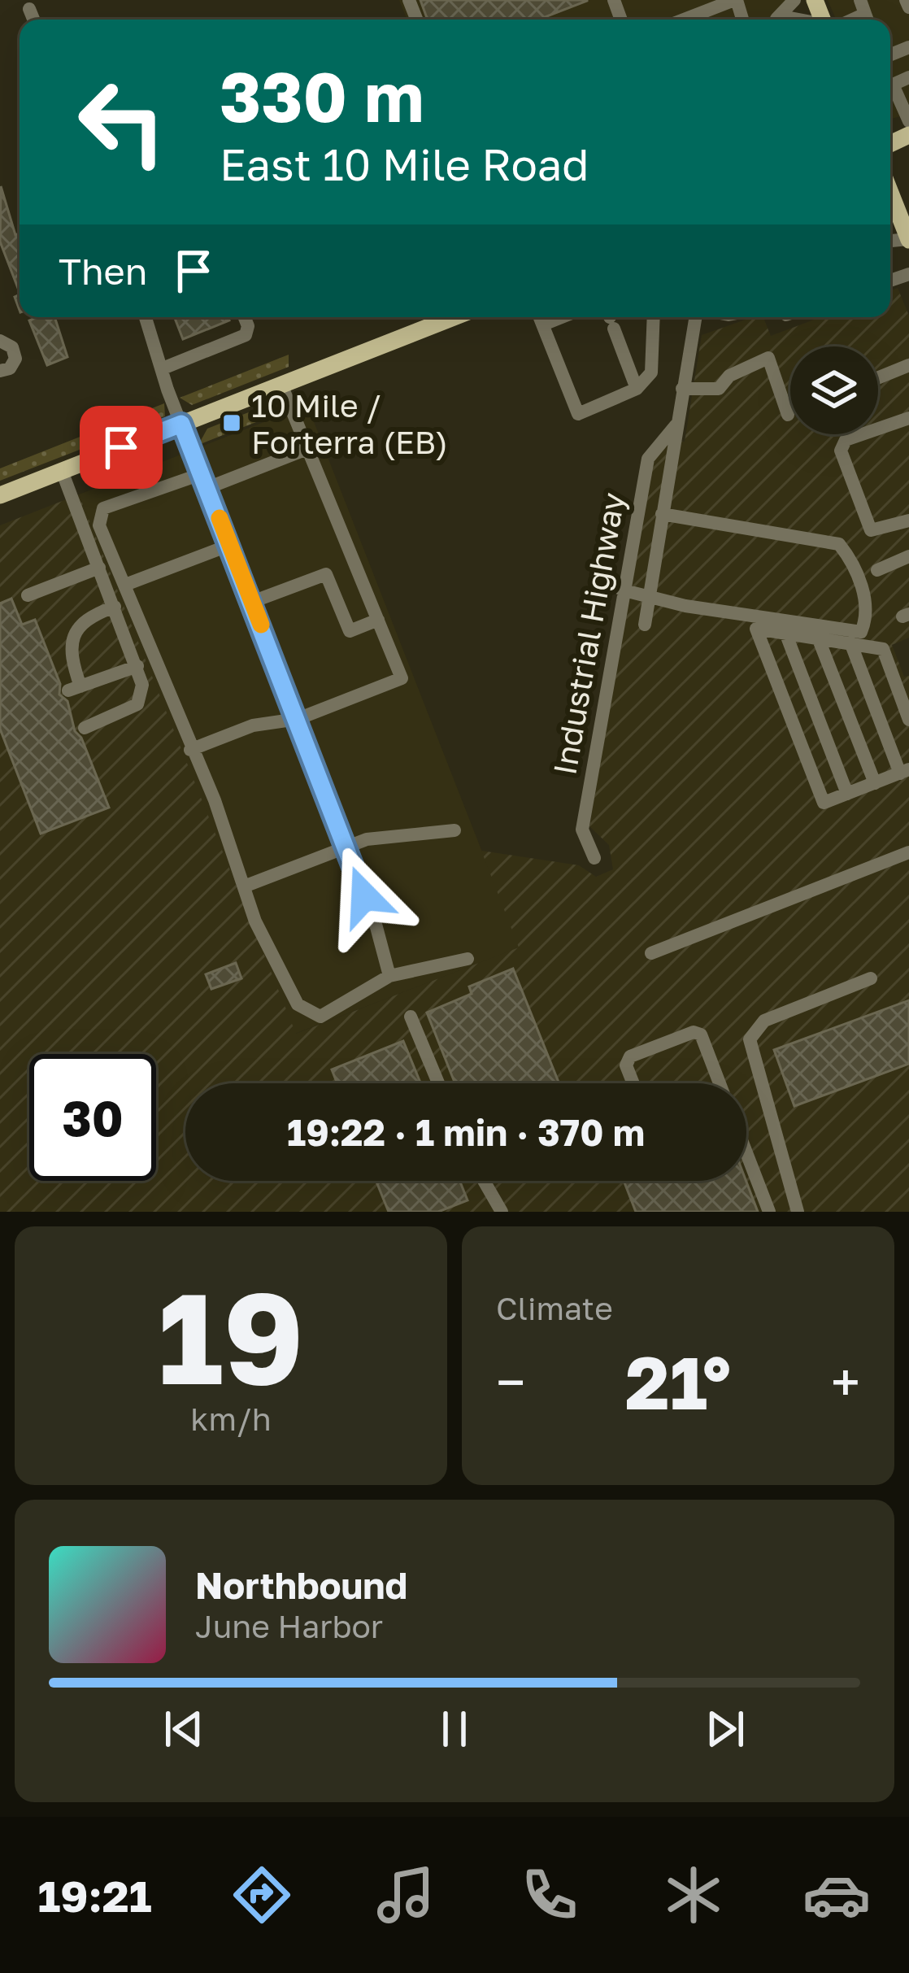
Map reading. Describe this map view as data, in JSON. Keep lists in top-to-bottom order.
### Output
{
  "streets": {
    "street": ["Industrial Highway"]
  },
  "places": {
    "transit": ["10 Mile / Forterra (EB)"]
  },
  "page": {
    "turn": ["330 m", "East 10 Mile Road"],
    "then": "Then",
    "limit": "30",
    "trip": "19:22 · 1 min · 370 m",
    "tile": [
      ["19", "km/h"],
      "Climate"
    ],
    "heat": ["−", "21°", "+"],
    "song": ["Northbound", "June Harbor"],
    "tabs": "19:21"
  }
}
